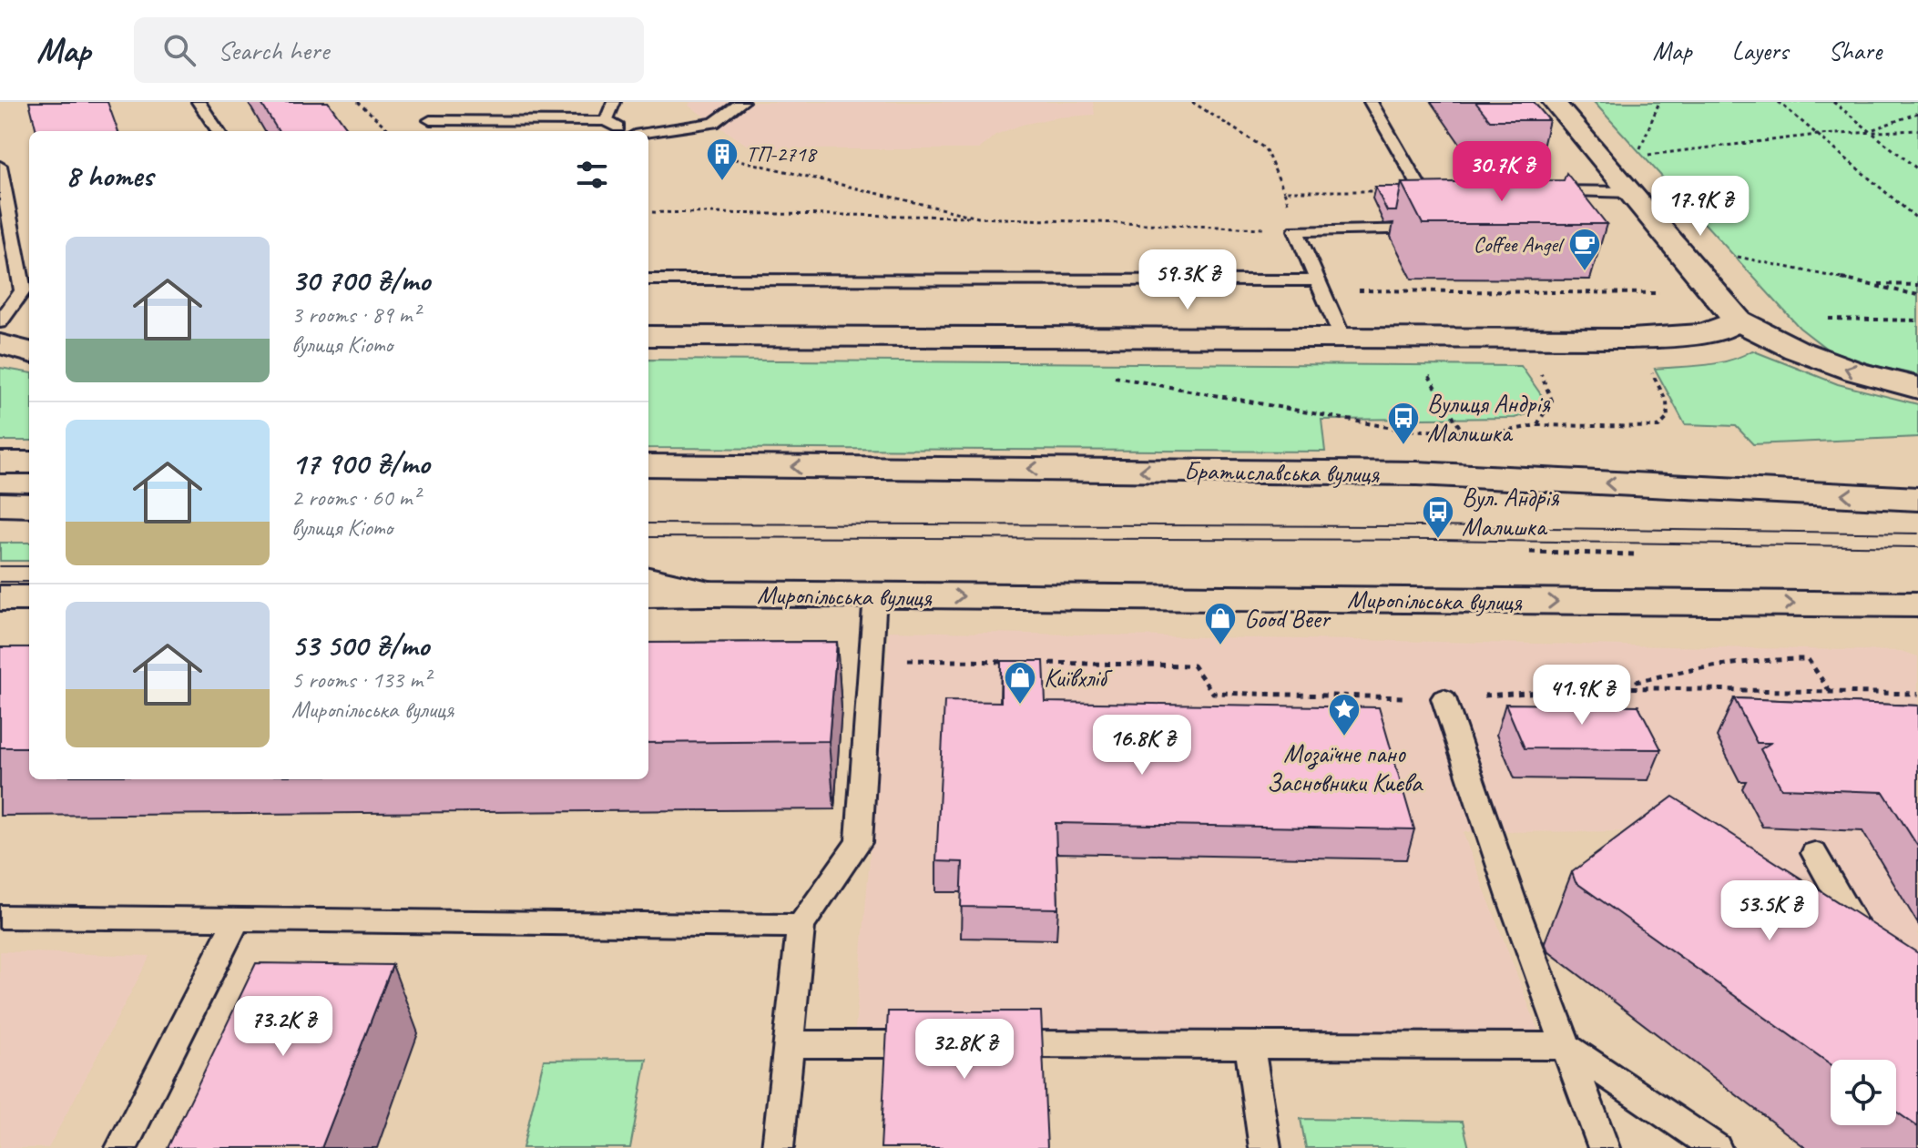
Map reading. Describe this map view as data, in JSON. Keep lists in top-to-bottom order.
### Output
{
  "streets": {
    "main road": ["Братиславська вулиця", "Миропільська вулиця"]
  },
  "places": {
    "building": ["ТП-2718"],
    "cafe": ["Coffee Angel"],
    "bus stop": ["Вулиця Андрія Малишка", "Вул. Андрія Малишка"],
    "shop": ["Good Beer", "Київхліб"],
    "place": ["Мозаїчне пано Засновники Києва"]
  },
  "page": {
    "header": "Map",
    "search": "Search here",
    "nav": ["Map", "Layers", "Share"],
    "heading": "8 homes",
    "price": [
      "30.7K ₴",
      "17.9K ₴",
      "59.3K ₴",
      "41.9K ₴",
      "16.8K ₴",
      "53.5K ₴",
      "73.2K ₴",
      "32.8K ₴"
    ],
    "list": [
      {
        "name": "30 700 ₴/mo",
        "note": "3 rooms · 89 m² · вулиця Кіото"
      },
      {
        "name": "17 900 ₴/mo",
        "note": "2 rooms · 60 m² · вулиця Кіото"
      },
      {
        "name": "53 500 ₴/mo",
        "note": "5 rooms · 133 m² · Миропільська вулиця"
      }
    ]
  }
}
